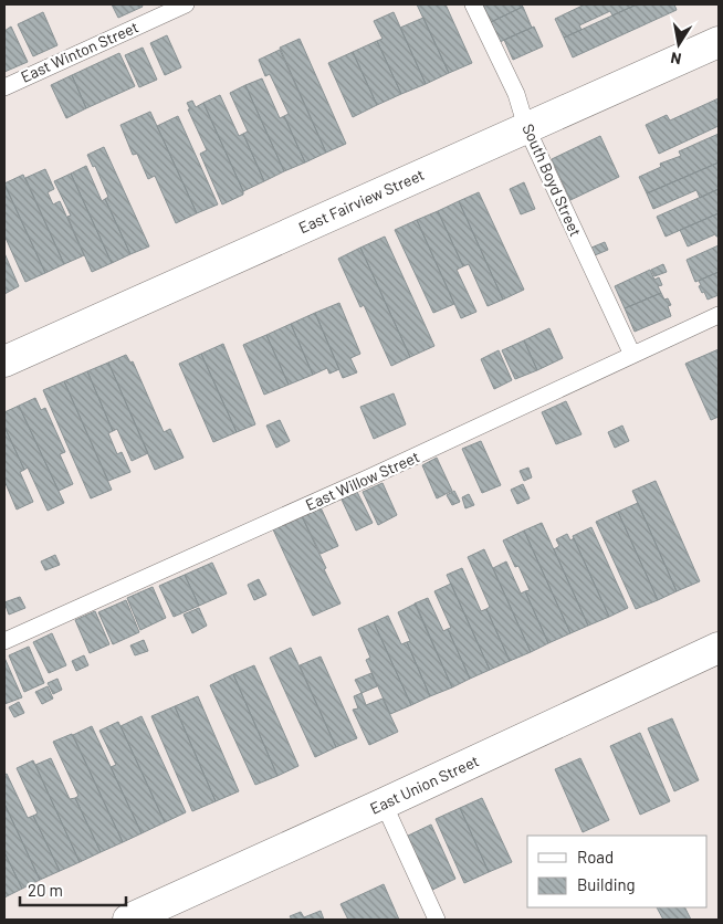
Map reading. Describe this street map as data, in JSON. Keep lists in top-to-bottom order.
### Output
{
  "streets": {
    "street": ["East Fairview Street", "East Union Street"],
    "lane": ["East Winton Street", "South Boyd Street", "East Willow Street"]
  },
  "crossings": [
    ["South Boyd Street", "East Fairview Street"],
    ["South Boyd Street", "East Willow Street"]
  ],
  "legend": ["Road", "Building"],
  "scale_bar": "20 m",
  "north": "bottom"
}
